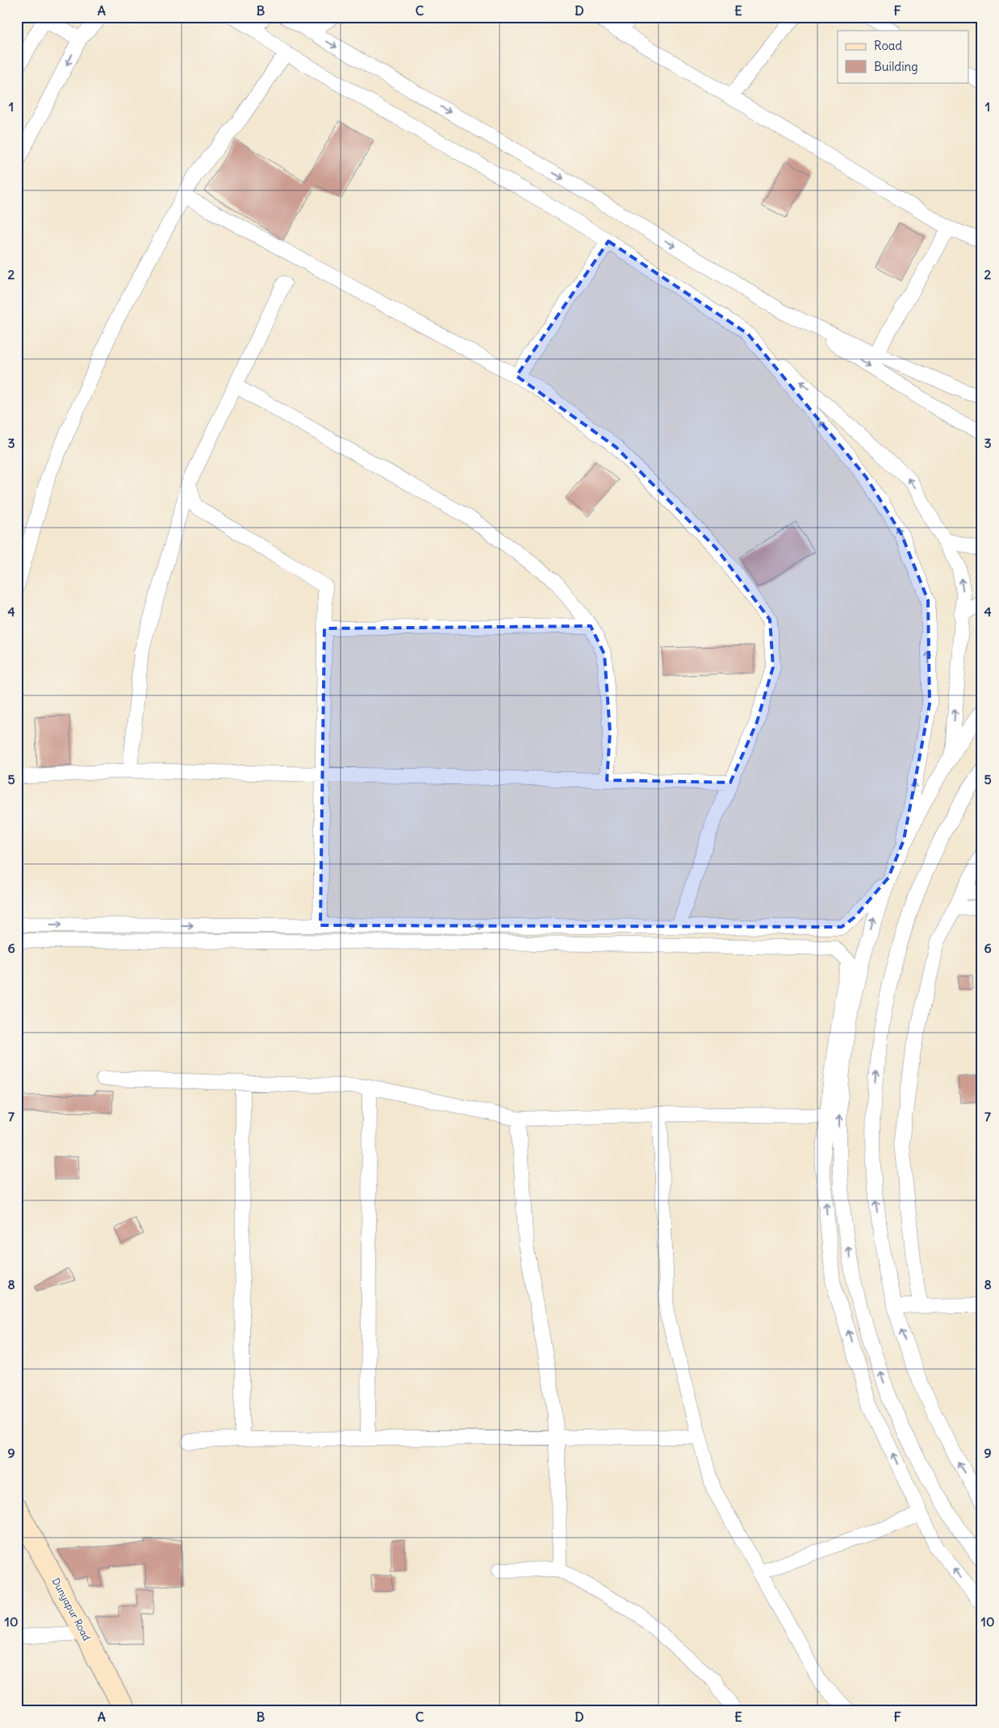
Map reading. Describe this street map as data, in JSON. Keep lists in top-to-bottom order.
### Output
{
  "streets": {
    "main road": ["Dunyapur Road"]
  },
  "legend": ["Road", "Building"],
  "grid": {
    "columns": [
      "A",
      "B",
      "C",
      "D",
      "E",
      "F"
    ],
    "rows": [
      "1",
      "2",
      "3",
      "4",
      "5",
      "6",
      "7",
      "8",
      "9",
      "10"
    ]
  }
}
